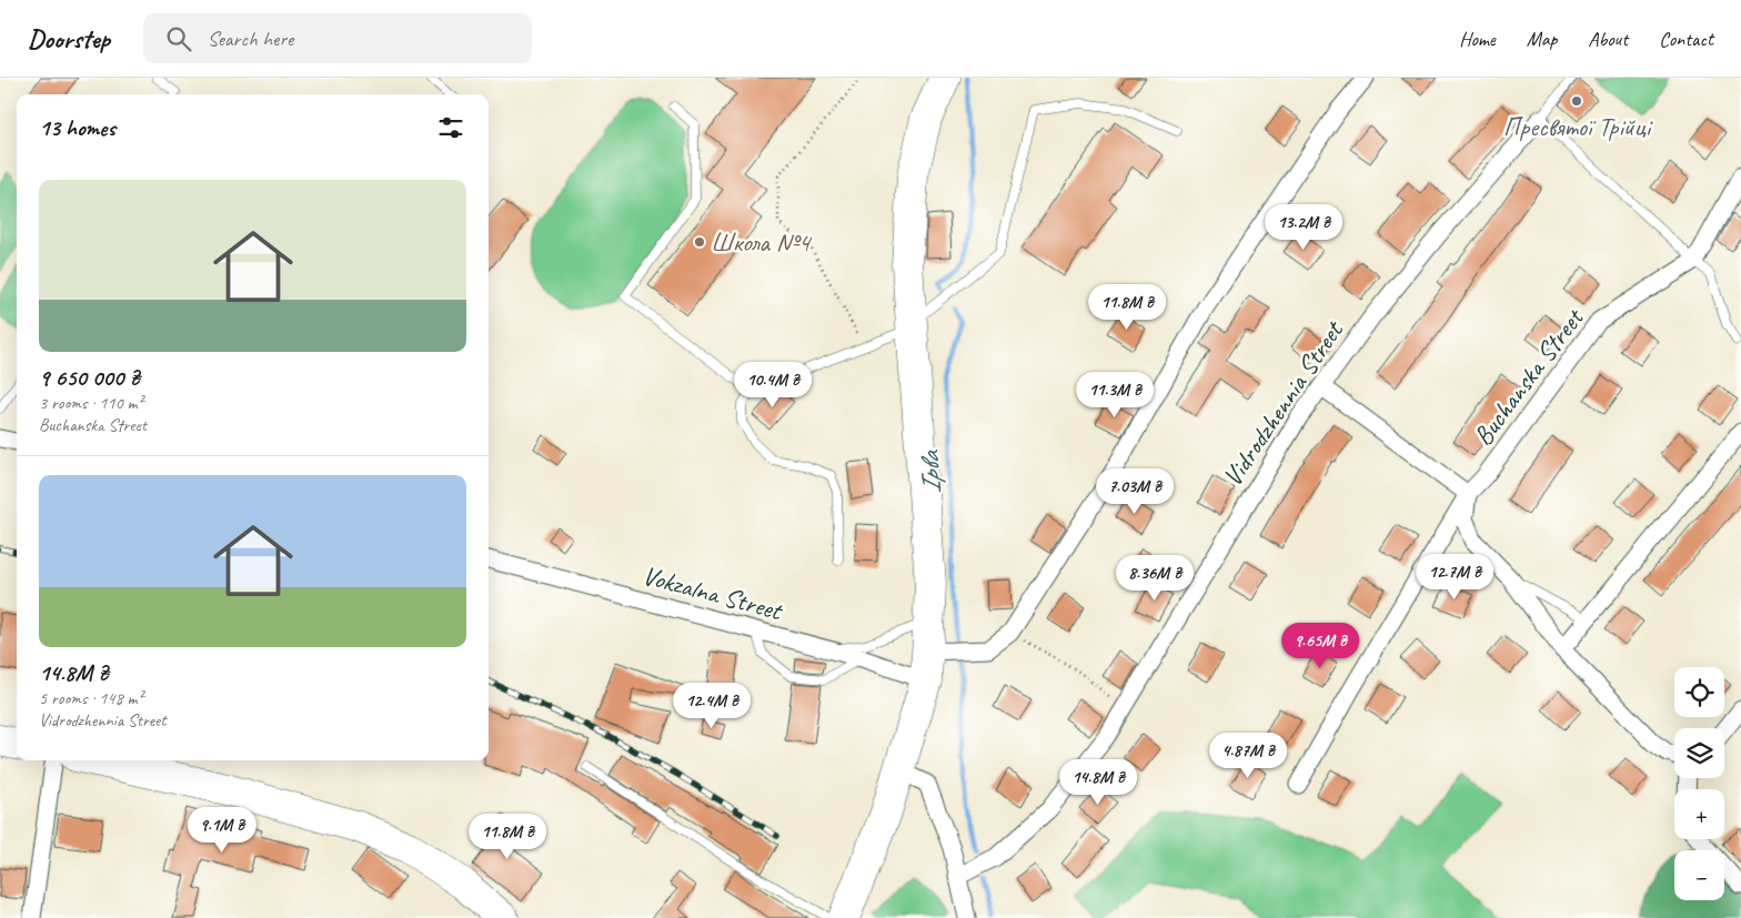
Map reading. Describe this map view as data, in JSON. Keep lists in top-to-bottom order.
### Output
{
  "streets": {
    "street": ["Buchanska Street", "Vidrodzhennia Street", "Vokzalna Street"]
  },
  "water": ["Ірва"],
  "places": ["Пресвятої Трійці", "Школа №4"],
  "page": {
    "header": "Doorstep",
    "search": "Search here",
    "nav": [
      "Home",
      "Map",
      "About",
      "Contact"
    ],
    "heading": "13 homes",
    "list": [
      {
        "name": "9 650 000 ₴",
        "note": "3 rooms · 110 m² · Buchanska Street"
      },
      {
        "name": "14.8M ₴",
        "note": "5 rooms · 148 m² · Vidrodzhennia Street"
      }
    ],
    "price": [
      "13.2M ₴",
      "11.8M ₴",
      "10.4M ₴",
      "11.3M ₴",
      "7.03M ₴",
      "12.7M ₴",
      "8.36M ₴",
      "9.65M ₴",
      "12.4M ₴",
      "4.87M ₴",
      "14.8M ₴",
      "9.1M ₴",
      "11.8M ₴"
    ],
    "map_buttons": ["+", "−"]
  }
}
